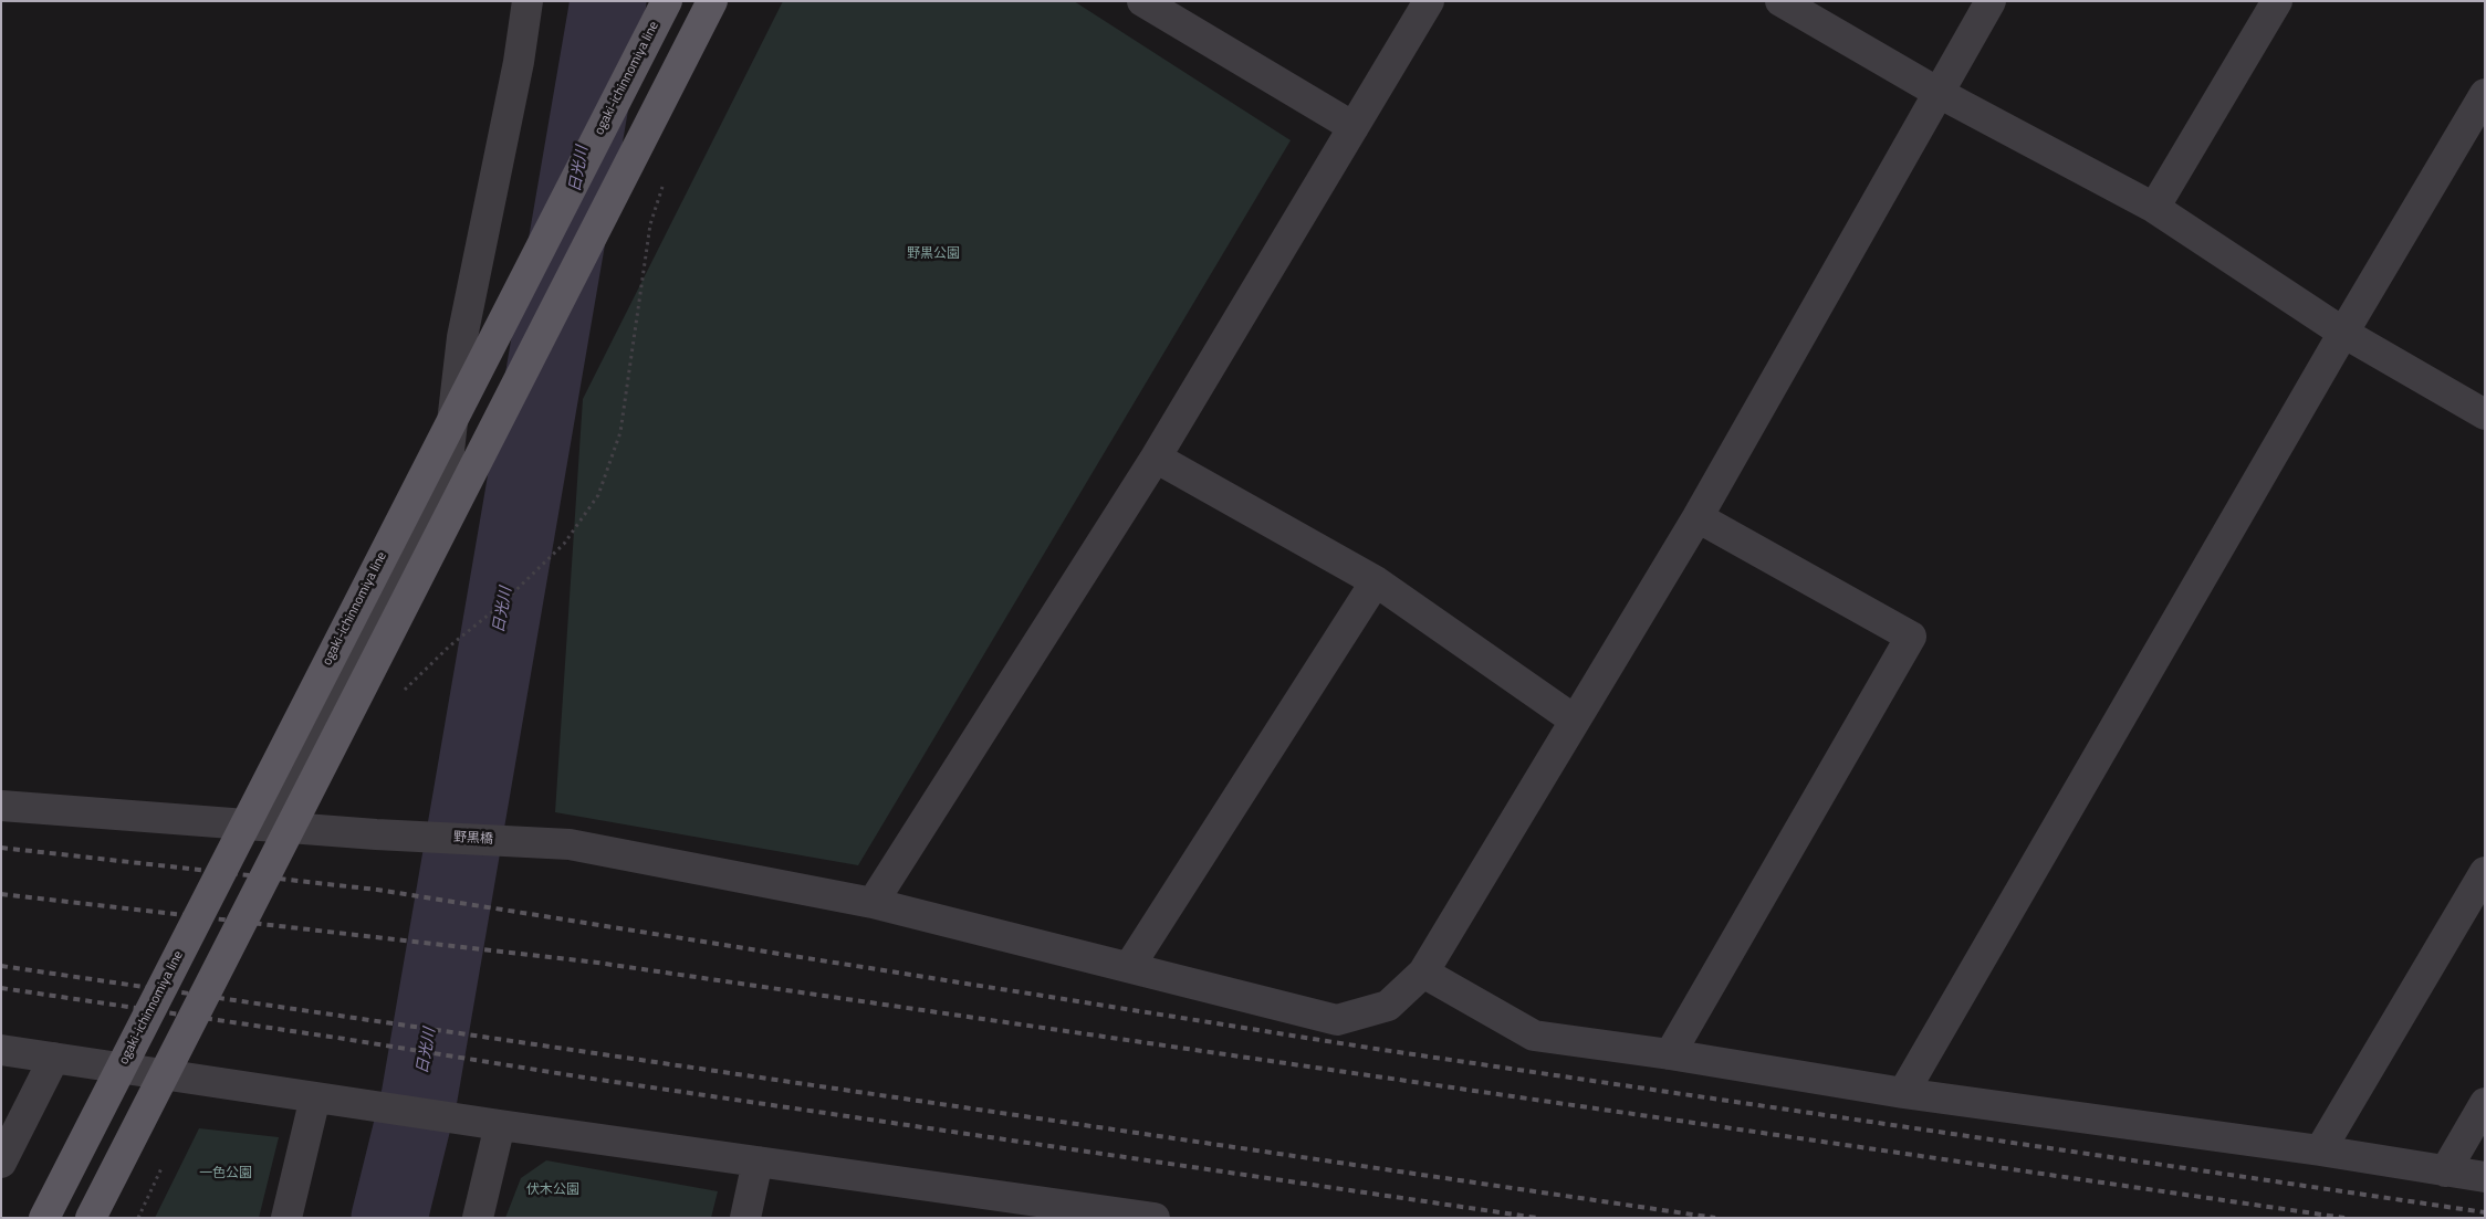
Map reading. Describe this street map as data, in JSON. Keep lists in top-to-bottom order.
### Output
{
  "streets": {
    "main road": ["ogaki-ichinnomiya line"],
    "street": ["野黒橋"]
  },
  "water": ["日光川"],
  "parks": ["野黒公園", "一色公園", "伏木公園"]
}
